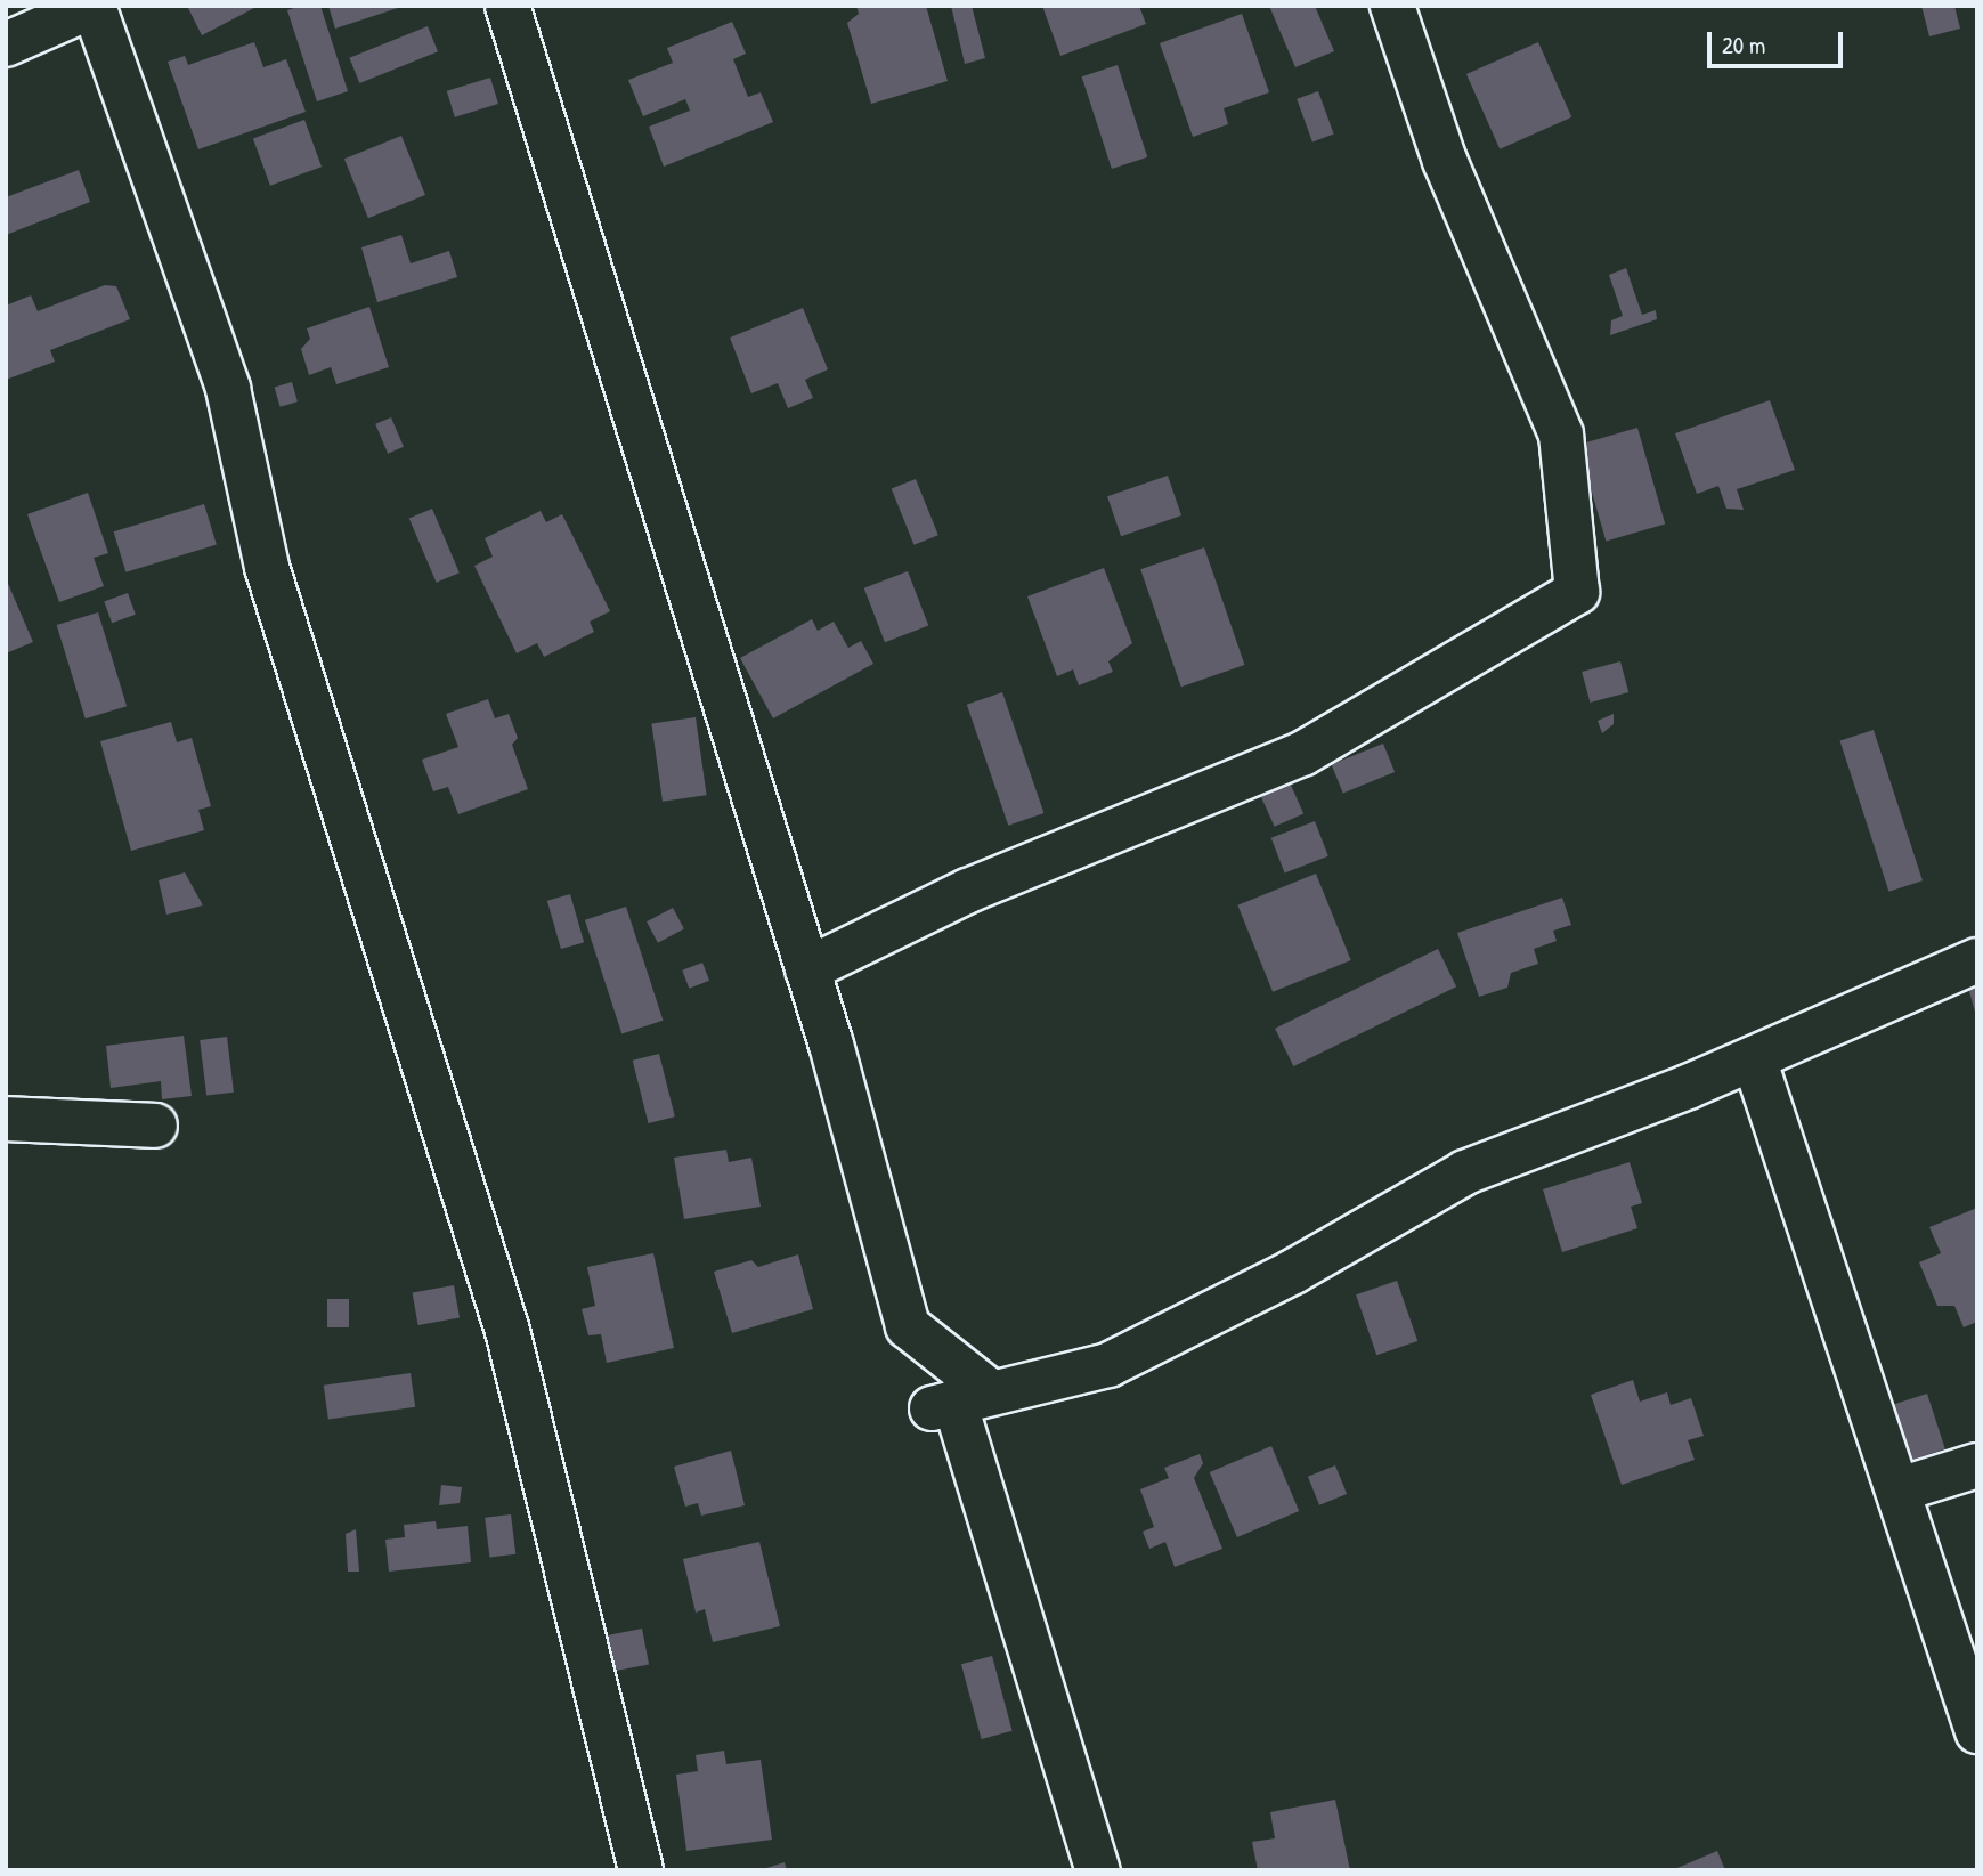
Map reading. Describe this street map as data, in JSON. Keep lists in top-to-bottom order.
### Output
{
  "scale_bar": "20 m"
}
